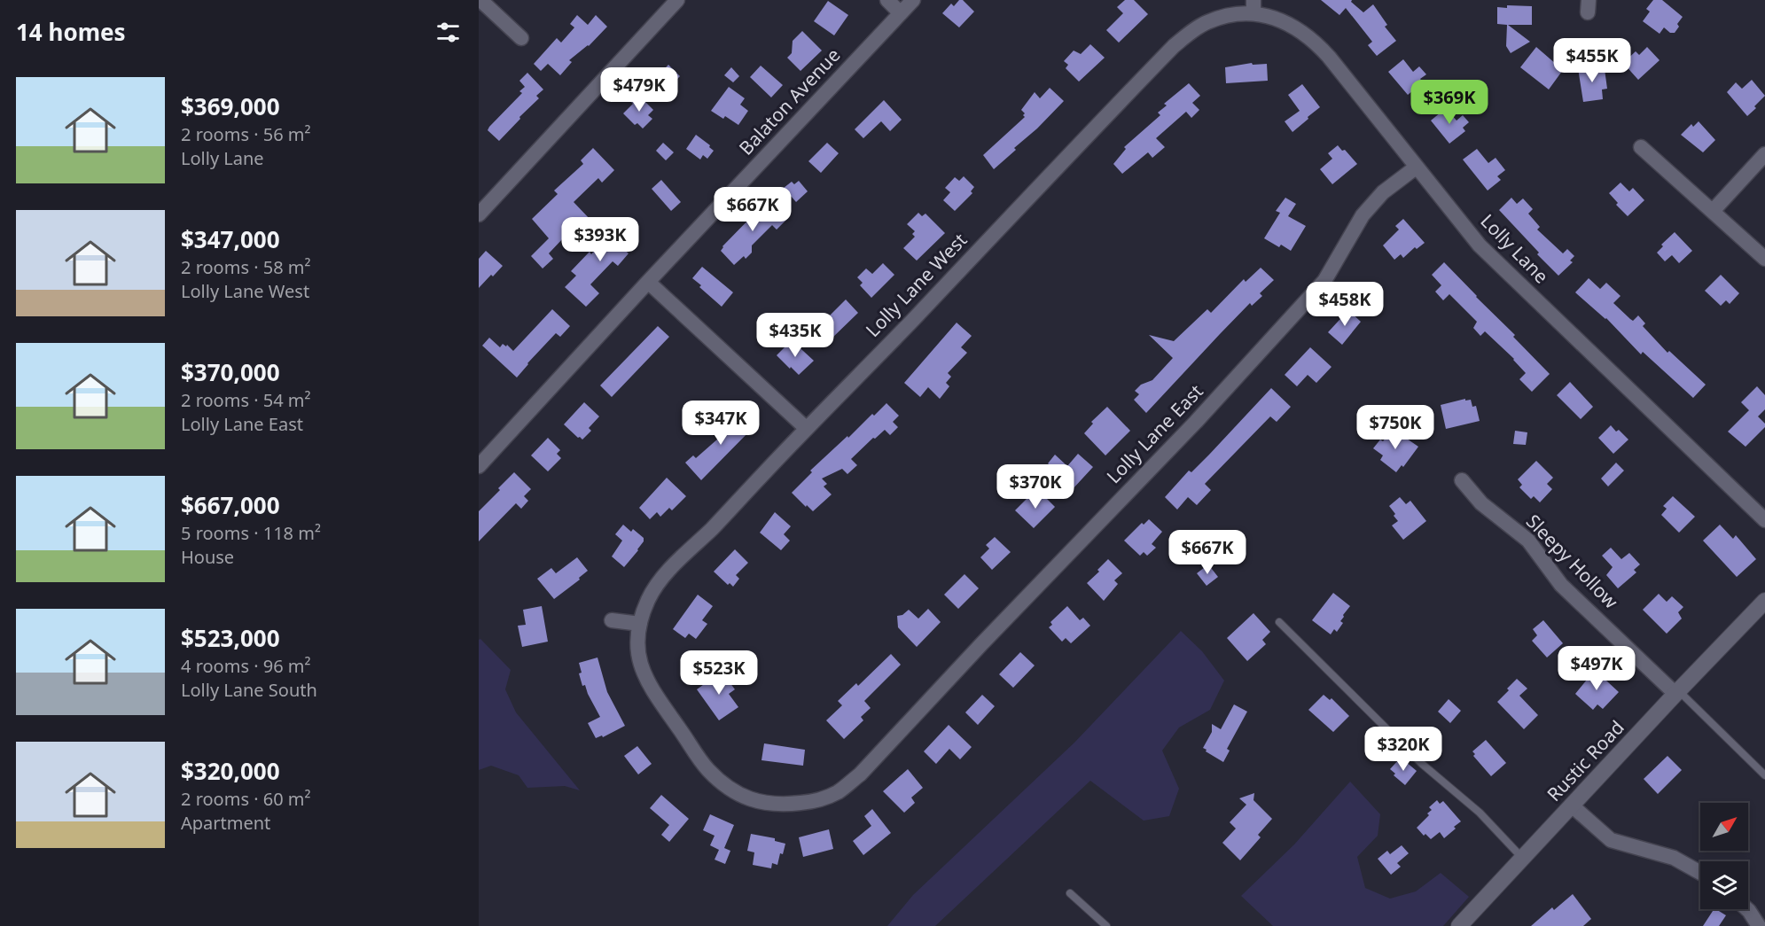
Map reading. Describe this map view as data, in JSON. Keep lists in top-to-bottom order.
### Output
{
  "streets": {
    "street": [
      "Balaton Avenue",
      "Lolly Lane",
      "Lolly Lane West",
      "Lolly Lane East",
      "Sleepy Hollow",
      "Rustic Road"
    ]
  },
  "crossings": [
    ["Lolly Lane", "Lolly Lane West"],
    ["Lolly Lane", "Lolly Lane East"],
    ["Lolly Lane West", "Lolly Lane East"],
    ["Sleepy Hollow", "Rustic Road"]
  ],
  "north": "top right",
  "page": {
    "heading": "14 homes",
    "price": [
      "$455K",
      "$479K",
      "$369K",
      "$667K",
      "$393K",
      "$458K",
      "$435K",
      "$347K",
      "$750K",
      "$370K",
      "$667K",
      "$497K",
      "$523K",
      "$320K"
    ],
    "list": [
      {
        "name": "$369,000",
        "note": "2 rooms · 56 m² · Lolly Lane"
      },
      {
        "name": "$347,000",
        "note": "2 rooms · 58 m² · Lolly Lane West"
      },
      {
        "name": "$370,000",
        "note": "2 rooms · 54 m² · Lolly Lane East"
      },
      {
        "name": "$667,000",
        "note": "5 rooms · 118 m² · House"
      },
      {
        "name": "$523,000",
        "note": "4 rooms · 96 m² · Lolly Lane South"
      },
      {
        "name": "$320,000",
        "note": "2 rooms · 60 m² · Apartment"
      }
    ]
  }
}
